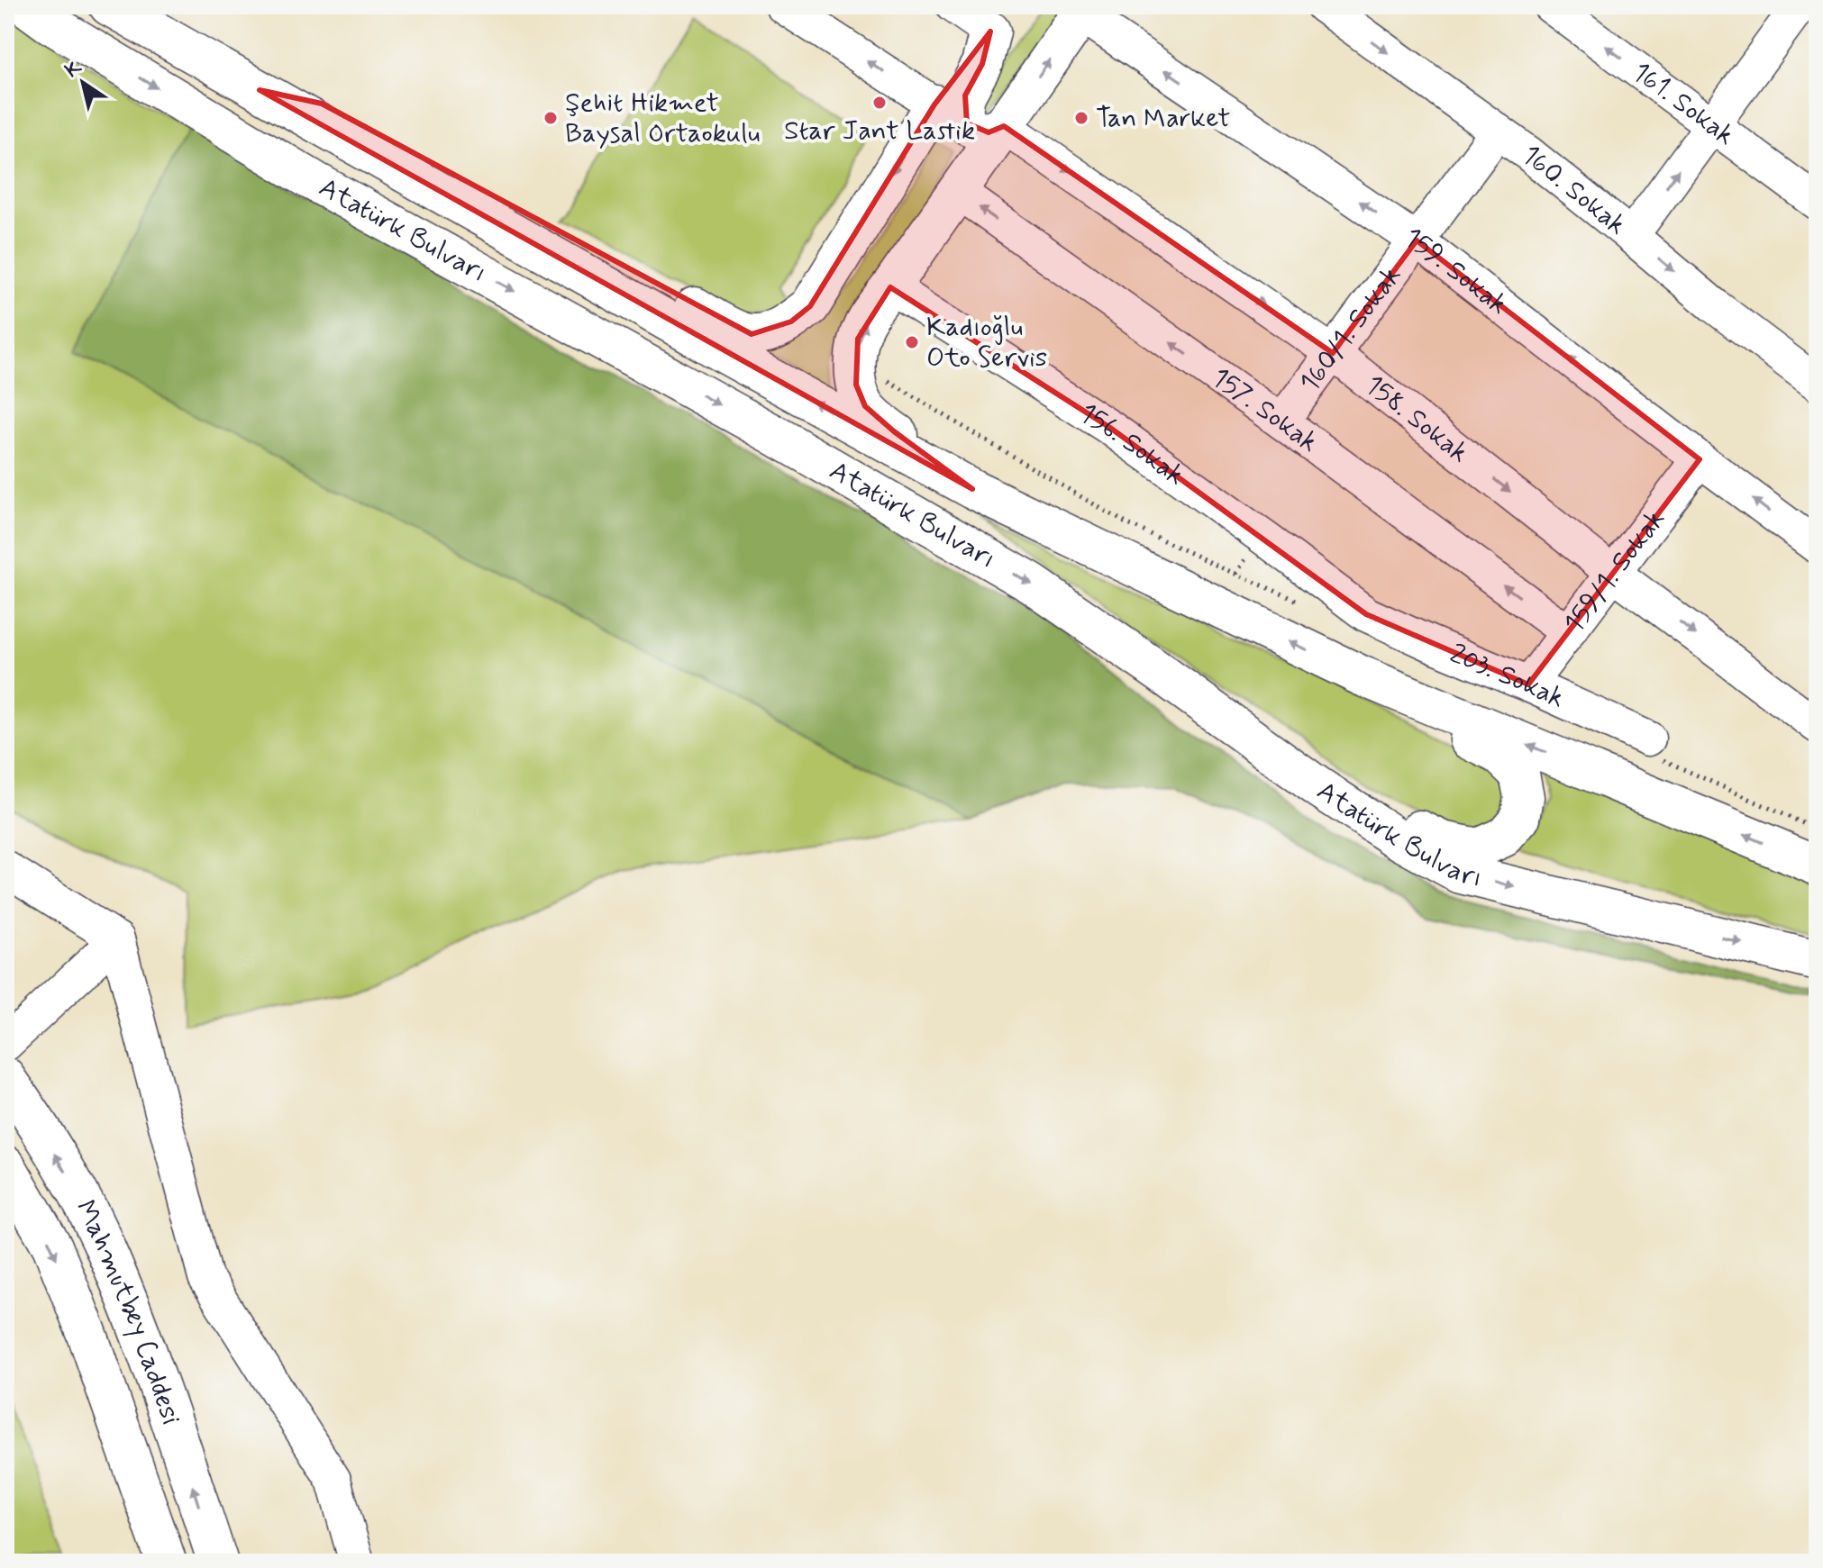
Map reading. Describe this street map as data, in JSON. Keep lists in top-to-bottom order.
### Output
{
  "streets": {
    "main road": ["Atatürk Bulvarı", "Mahmutbey Caddesi"],
    "street": [
      "161. Sokak",
      "160. Sokak",
      "159. Sokak",
      "160/1. Sokak",
      "157. Sokak",
      "158. Sokak",
      "156. Sokak",
      "159/1. Sokak",
      "203. Sokak"
    ]
  },
  "crossings": [
    ["160. Sokak", "160/1. Sokak"],
    ["159. Sokak", "160/1. Sokak"],
    ["159. Sokak", "159/1. Sokak"],
    ["160/1. Sokak", "157. Sokak"],
    ["160/1. Sokak", "158. Sokak"],
    ["157. Sokak", "159/1. Sokak"],
    ["158. Sokak", "159/1. Sokak"],
    ["156. Sokak", "203. Sokak"],
    ["159/1. Sokak", "203. Sokak"]
  ],
  "one_way": [
    "161. Sokak",
    "160. Sokak",
    "159. Sokak",
    "157. Sokak",
    "158. Sokak"
  ],
  "places": [
    "Star Jant Lastik",
    "Şehit Hikmet Baysal Ortaokulu",
    "Tan Market",
    "Kadıoğlu Oto Servis"
  ],
  "north": "top left"
}
